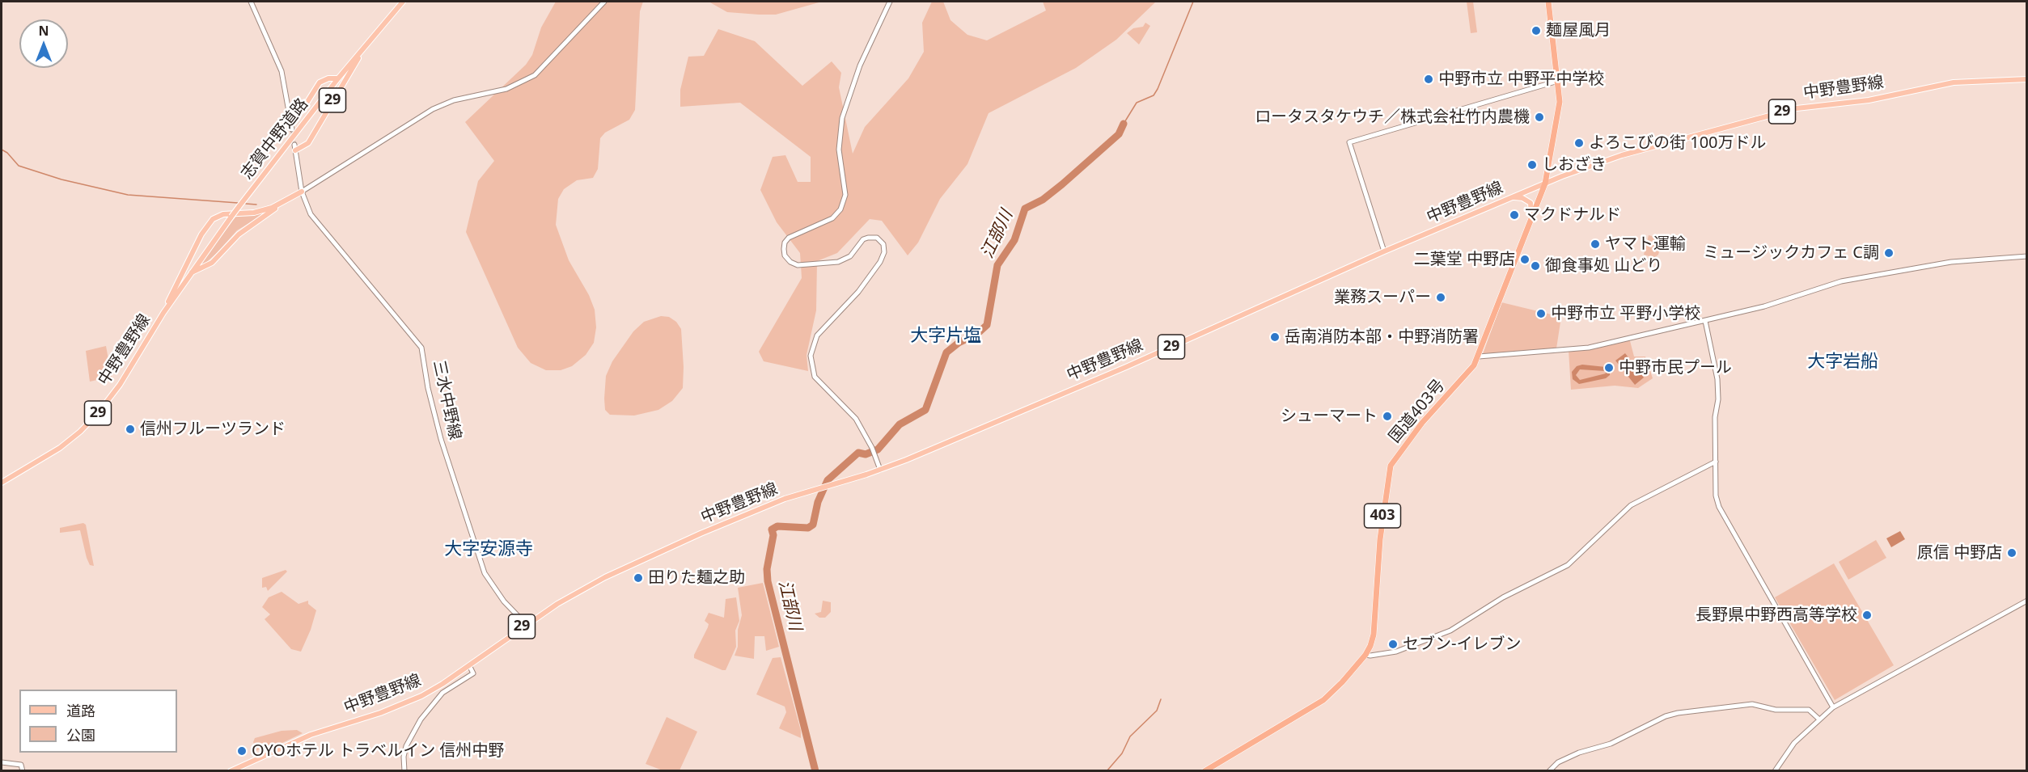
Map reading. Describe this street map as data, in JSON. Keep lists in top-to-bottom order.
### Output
{
  "streets": {
    "highway": ["国道403号", "403"],
    "main road": ["中野豊野線", "29", "志賀中野道路"],
    "street": ["三水中野線"]
  },
  "crossings": [
    ["中野豊野線", "29"],
    ["中野豊野線", "志賀中野道路"],
    ["中野豊野線", "三水中野線"],
    ["中野豊野線", "国道403号"],
    ["29", "志賀中野道路"],
    ["29", "三水中野線"]
  ],
  "districts": ["大字片塩", "大字岩船", "大字安源寺"],
  "water": ["江部川"],
  "places": [
    "麺屋風月",
    "中野市立 中野平中学校",
    "ロータスタケウチ／株式会社竹内農機",
    "よろこびの街 100万ドル",
    "しおざき",
    "マクドナルド",
    "ヤマト運輸",
    "ミュージックカフェ C調",
    "二葉堂 中野店",
    "御食事処 山どり",
    "業務スーパー",
    "中野市立 平野小学校",
    "岳南消防本部・中野消防署",
    "中野市民プール",
    "シューマート",
    "信州フルーツランド",
    "原信 中野店",
    "田りた麺之助",
    "長野県中野西高等学校",
    "セブン-イレブン",
    "OYOホテル トラベルイン 信州中野"
  ],
  "legend": ["道路", "公園"],
  "north": "top"
}
